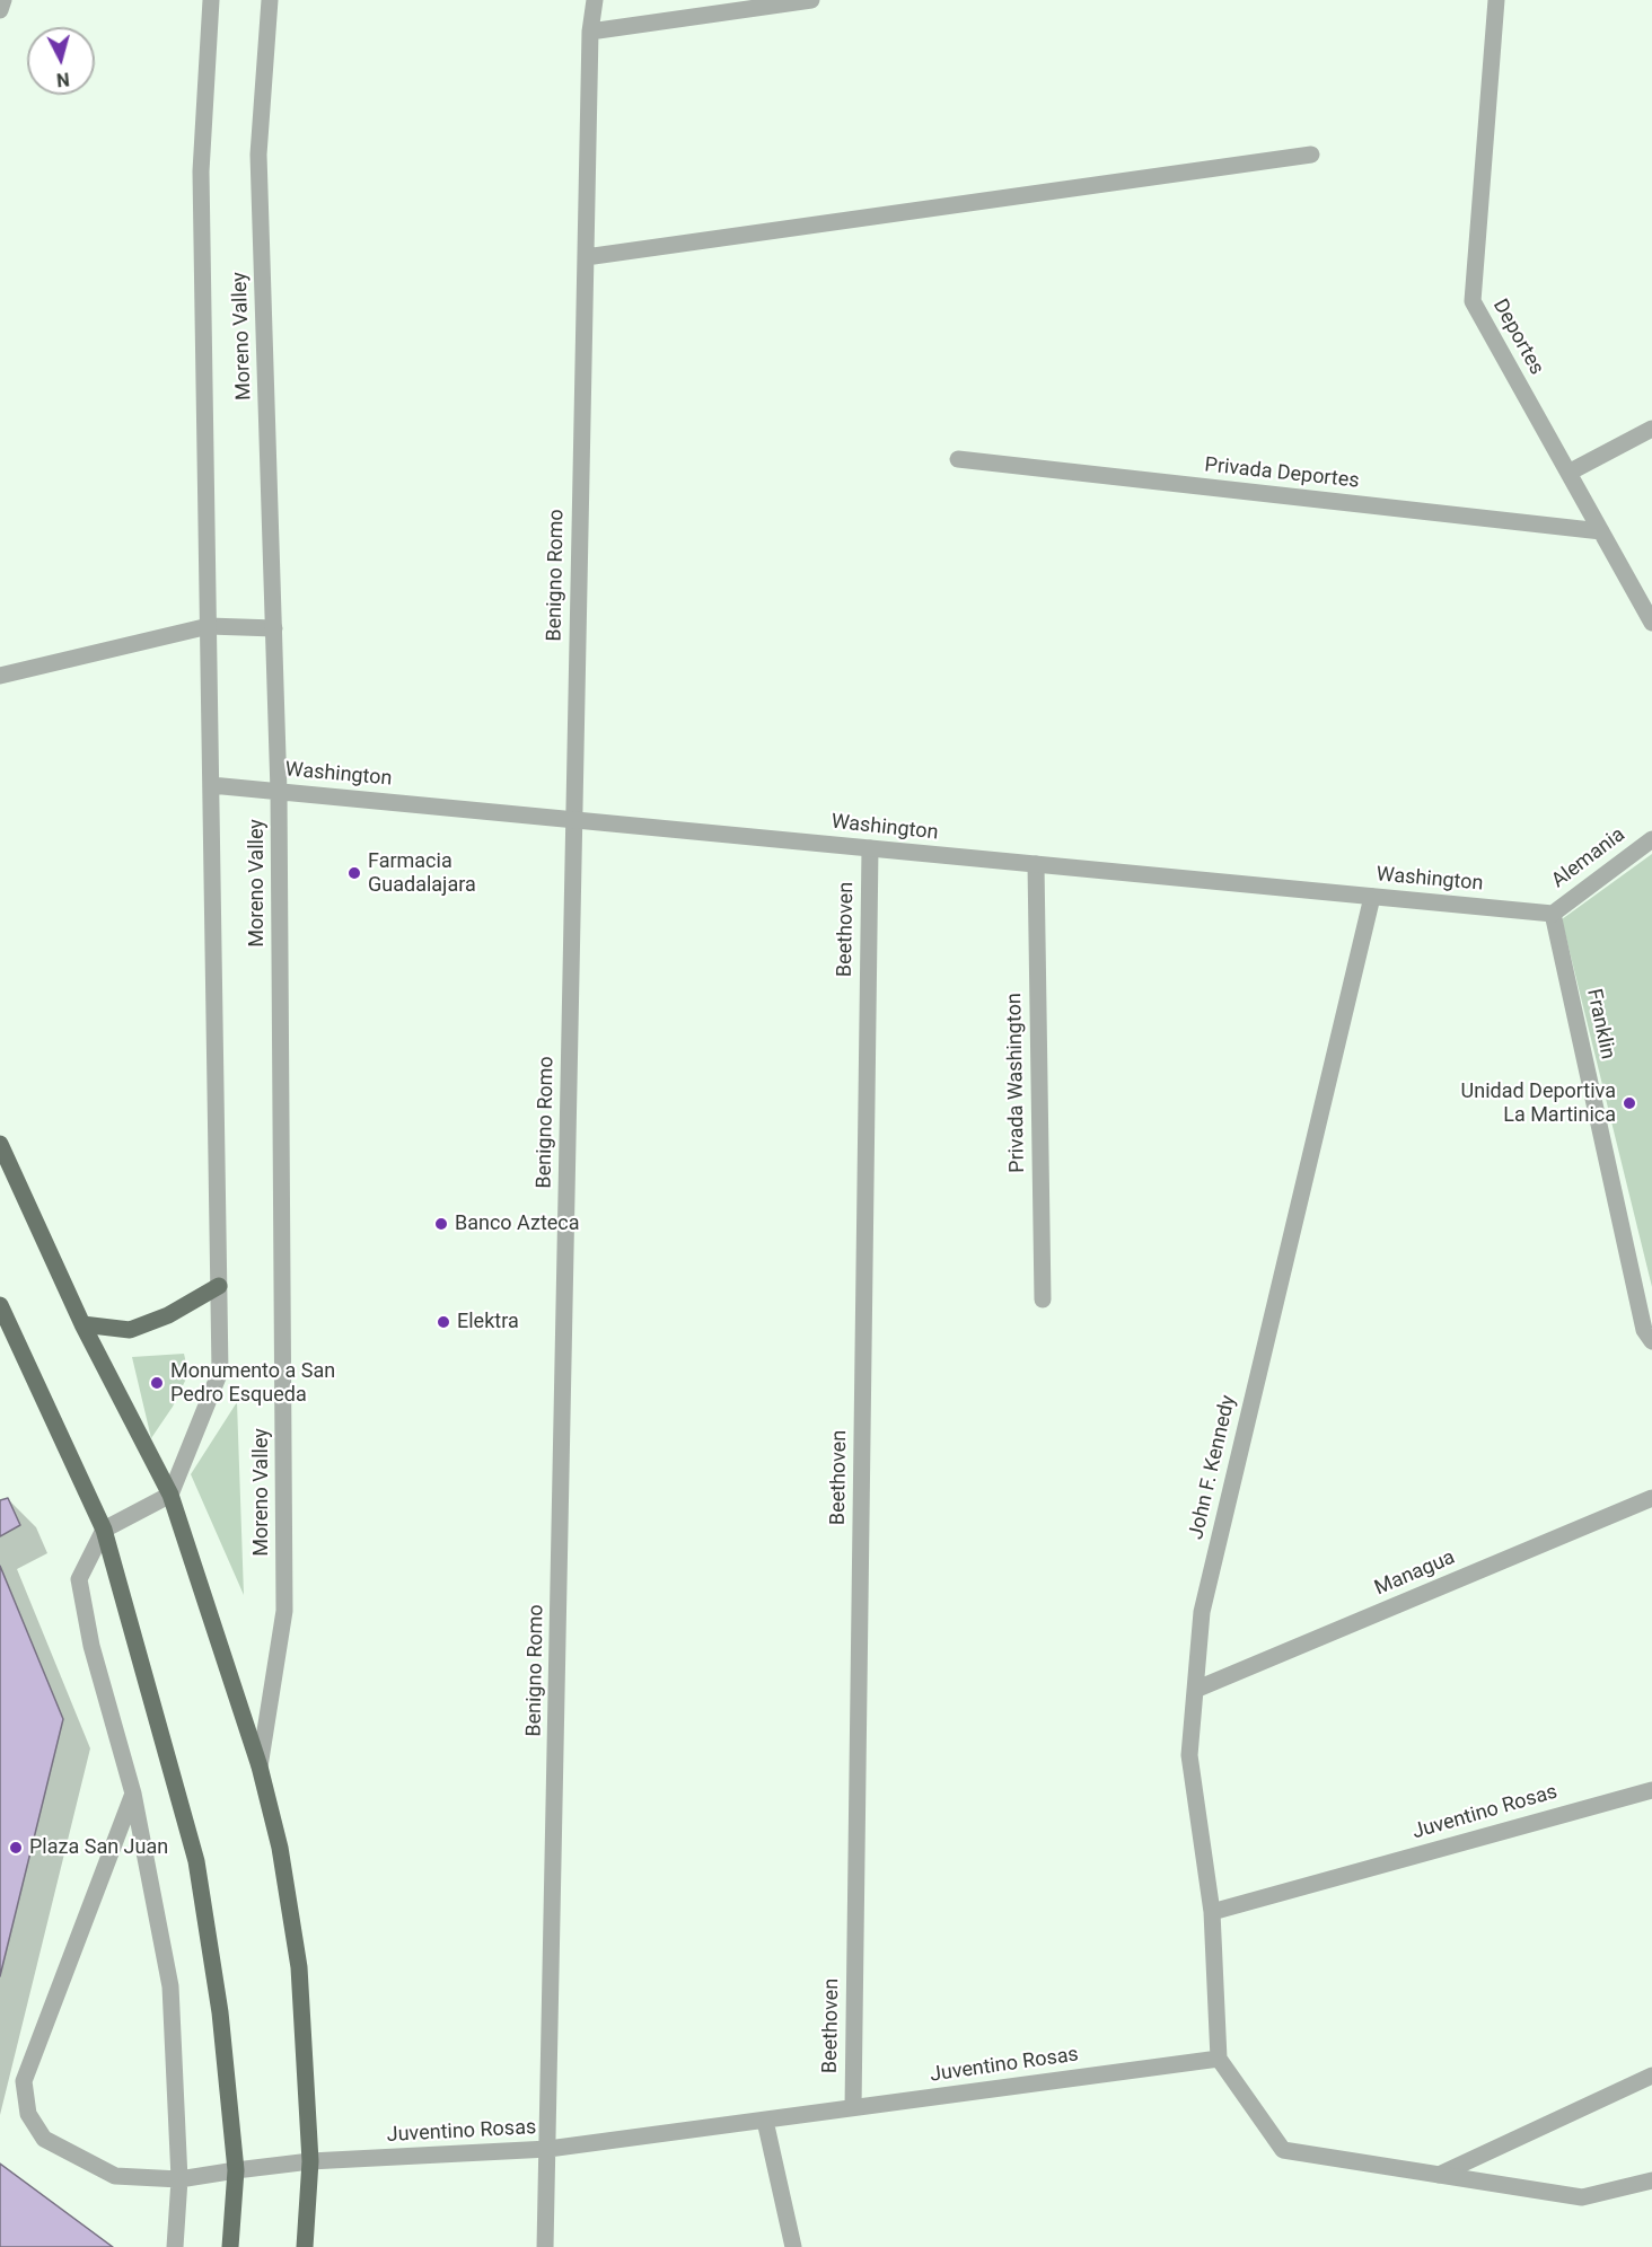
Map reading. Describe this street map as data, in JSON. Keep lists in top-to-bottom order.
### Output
{
  "streets": {
    "street": [
      "Moreno Valley",
      "Deportes",
      "Privada Deportes",
      "Benigno Romo",
      "Washington",
      "Alemania",
      "Beethoven",
      "Franklin",
      "Privada Washington",
      "John F. Kennedy",
      "Managua",
      "Juventino Rosas"
    ]
  },
  "crossings": [
    ["Moreno Valley", "Washington"],
    ["Deportes", "Privada Deportes"],
    ["Benigno Romo", "Washington"],
    ["Benigno Romo", "Juventino Rosas"],
    ["Washington", "Alemania"],
    ["Washington", "Beethoven"],
    ["Washington", "Franklin"],
    ["Washington", "Privada Washington"],
    ["Washington", "John F. Kennedy"],
    ["Alemania", "Franklin"],
    ["Beethoven", "Juventino Rosas"],
    ["John F. Kennedy", "Managua"],
    ["John F. Kennedy", "Juventino Rosas"]
  ],
  "places": [
    "Farmacia Guadalajara",
    "Unidad Deportiva La Martinica",
    "Banco Azteca",
    "Elektra",
    "Monumento a San Pedro Esqueda",
    "Plaza San Juan"
  ],
  "north": "bottom"
}
